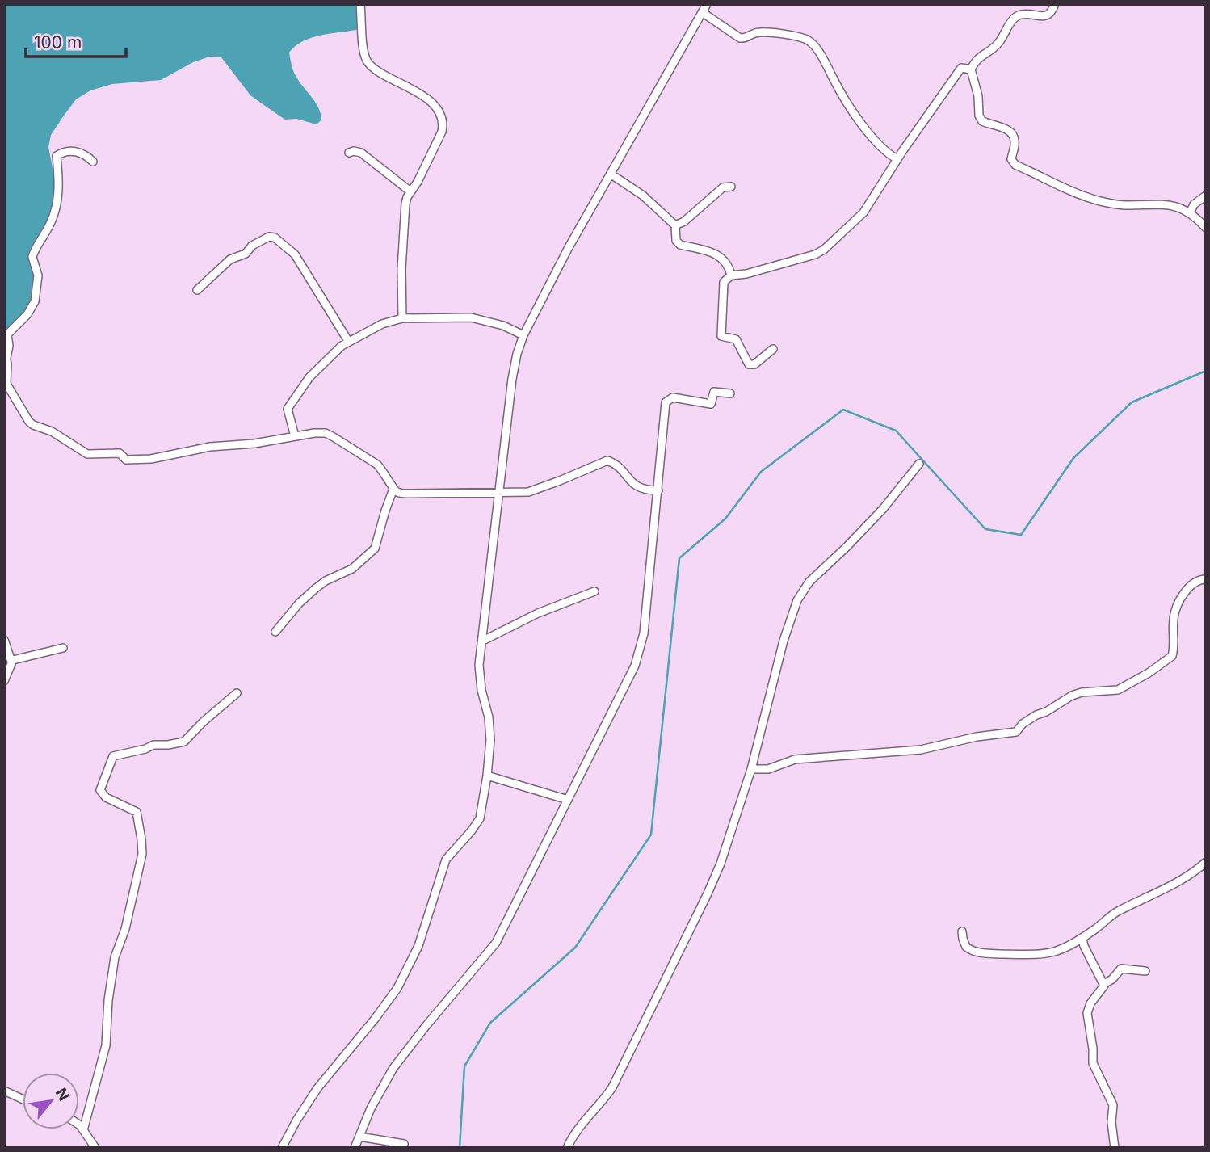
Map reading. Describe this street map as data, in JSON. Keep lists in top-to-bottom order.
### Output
{
  "scale_bar": "100 m",
  "north": "top right"
}
